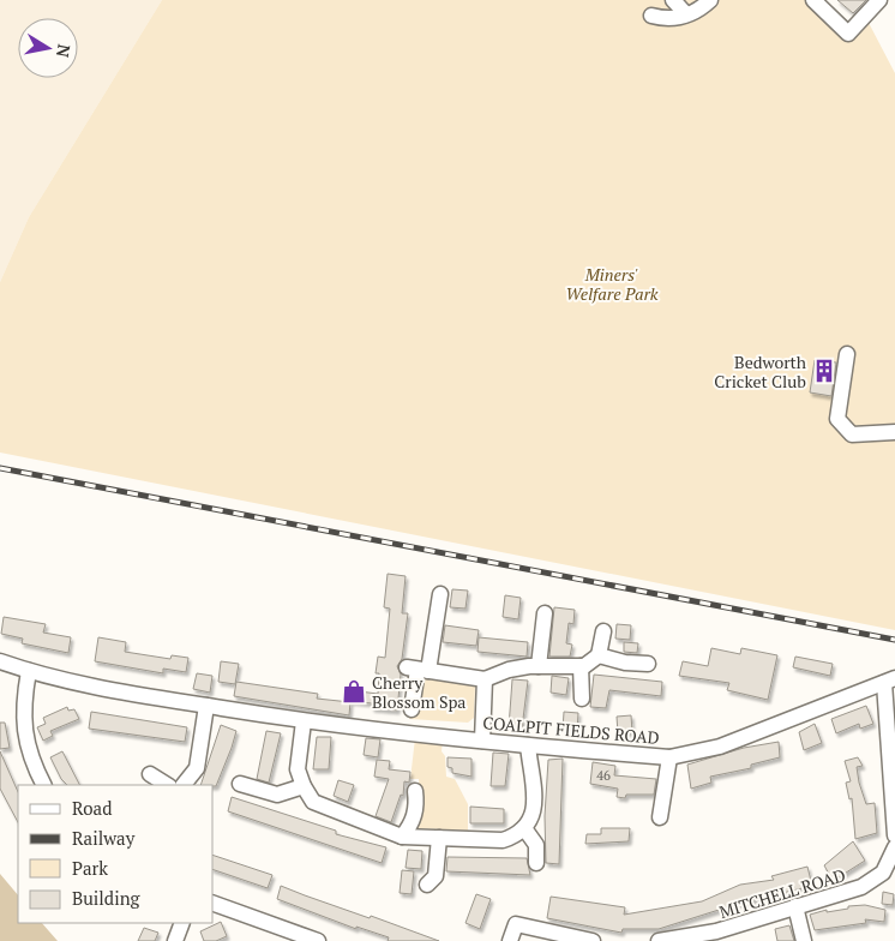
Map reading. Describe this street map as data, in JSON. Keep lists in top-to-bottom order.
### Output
{
  "streets": {
    "street": ["COALPIT FIELDS ROAD", "MITCHELL ROAD"]
  },
  "parks": ["Miners' Welfare Park"],
  "places": {
    "building": ["Bedworth Cricket Club"],
    "shop": ["Cherry Blossom Spa"]
  },
  "house_numbers": ["46"],
  "legend": [
    "Road",
    "Railway",
    "Park",
    "Building"
  ],
  "north": "right"
}
